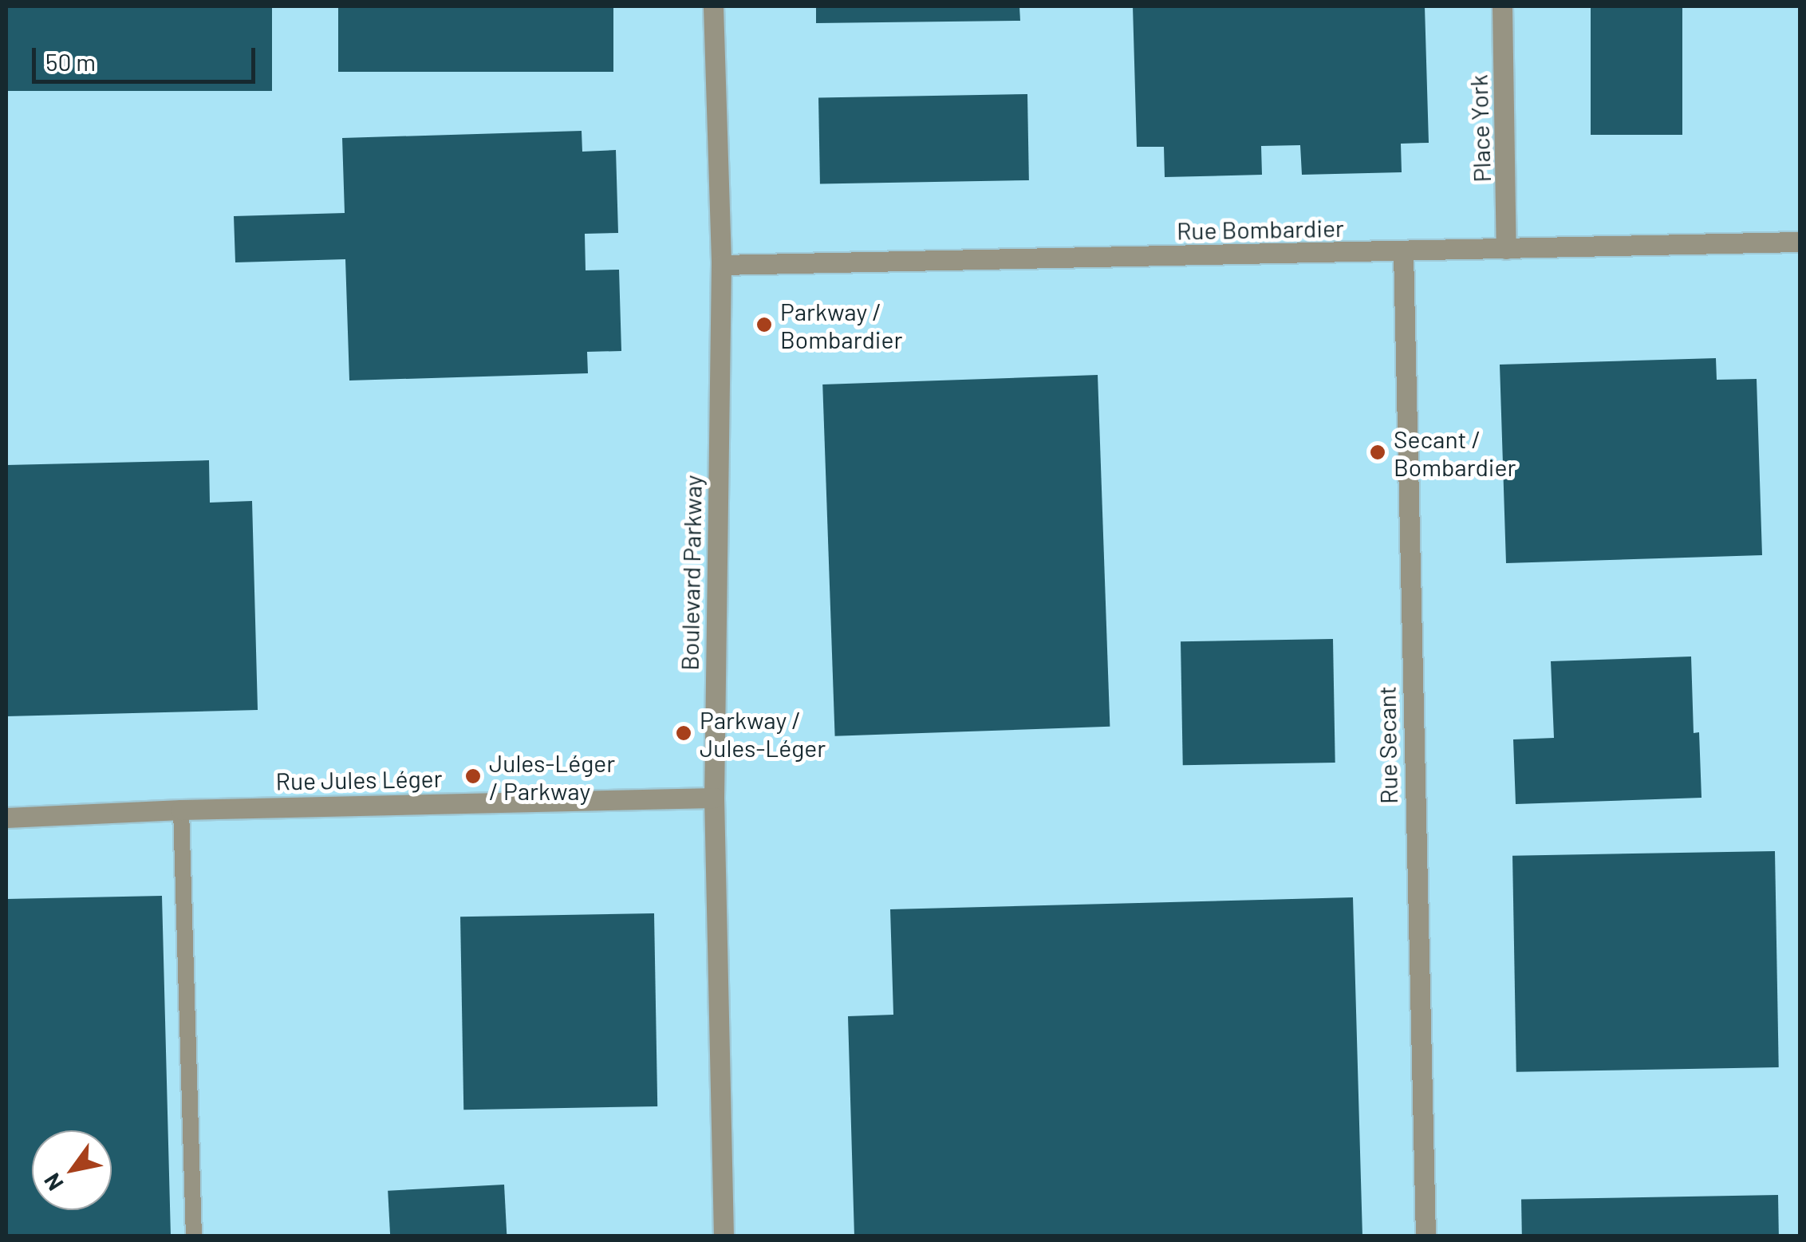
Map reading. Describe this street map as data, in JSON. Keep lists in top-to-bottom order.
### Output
{
  "streets": {
    "street": [
      "Place York",
      "Rue Bombardier",
      "Boulevard Parkway",
      "Rue Secant",
      "Rue Jules Léger"
    ]
  },
  "crossings": [
    ["Place York", "Rue Bombardier"],
    ["Rue Bombardier", "Boulevard Parkway"],
    ["Rue Bombardier", "Rue Secant"],
    ["Boulevard Parkway", "Rue Jules Léger"]
  ],
  "places": [
    "Parkway / Bombardier",
    "Secant / Bombardier",
    "Parkway / Jules-Léger",
    "Jules-Léger / Parkway"
  ],
  "scale_bar": "50 m",
  "north": "bottom left"
}
